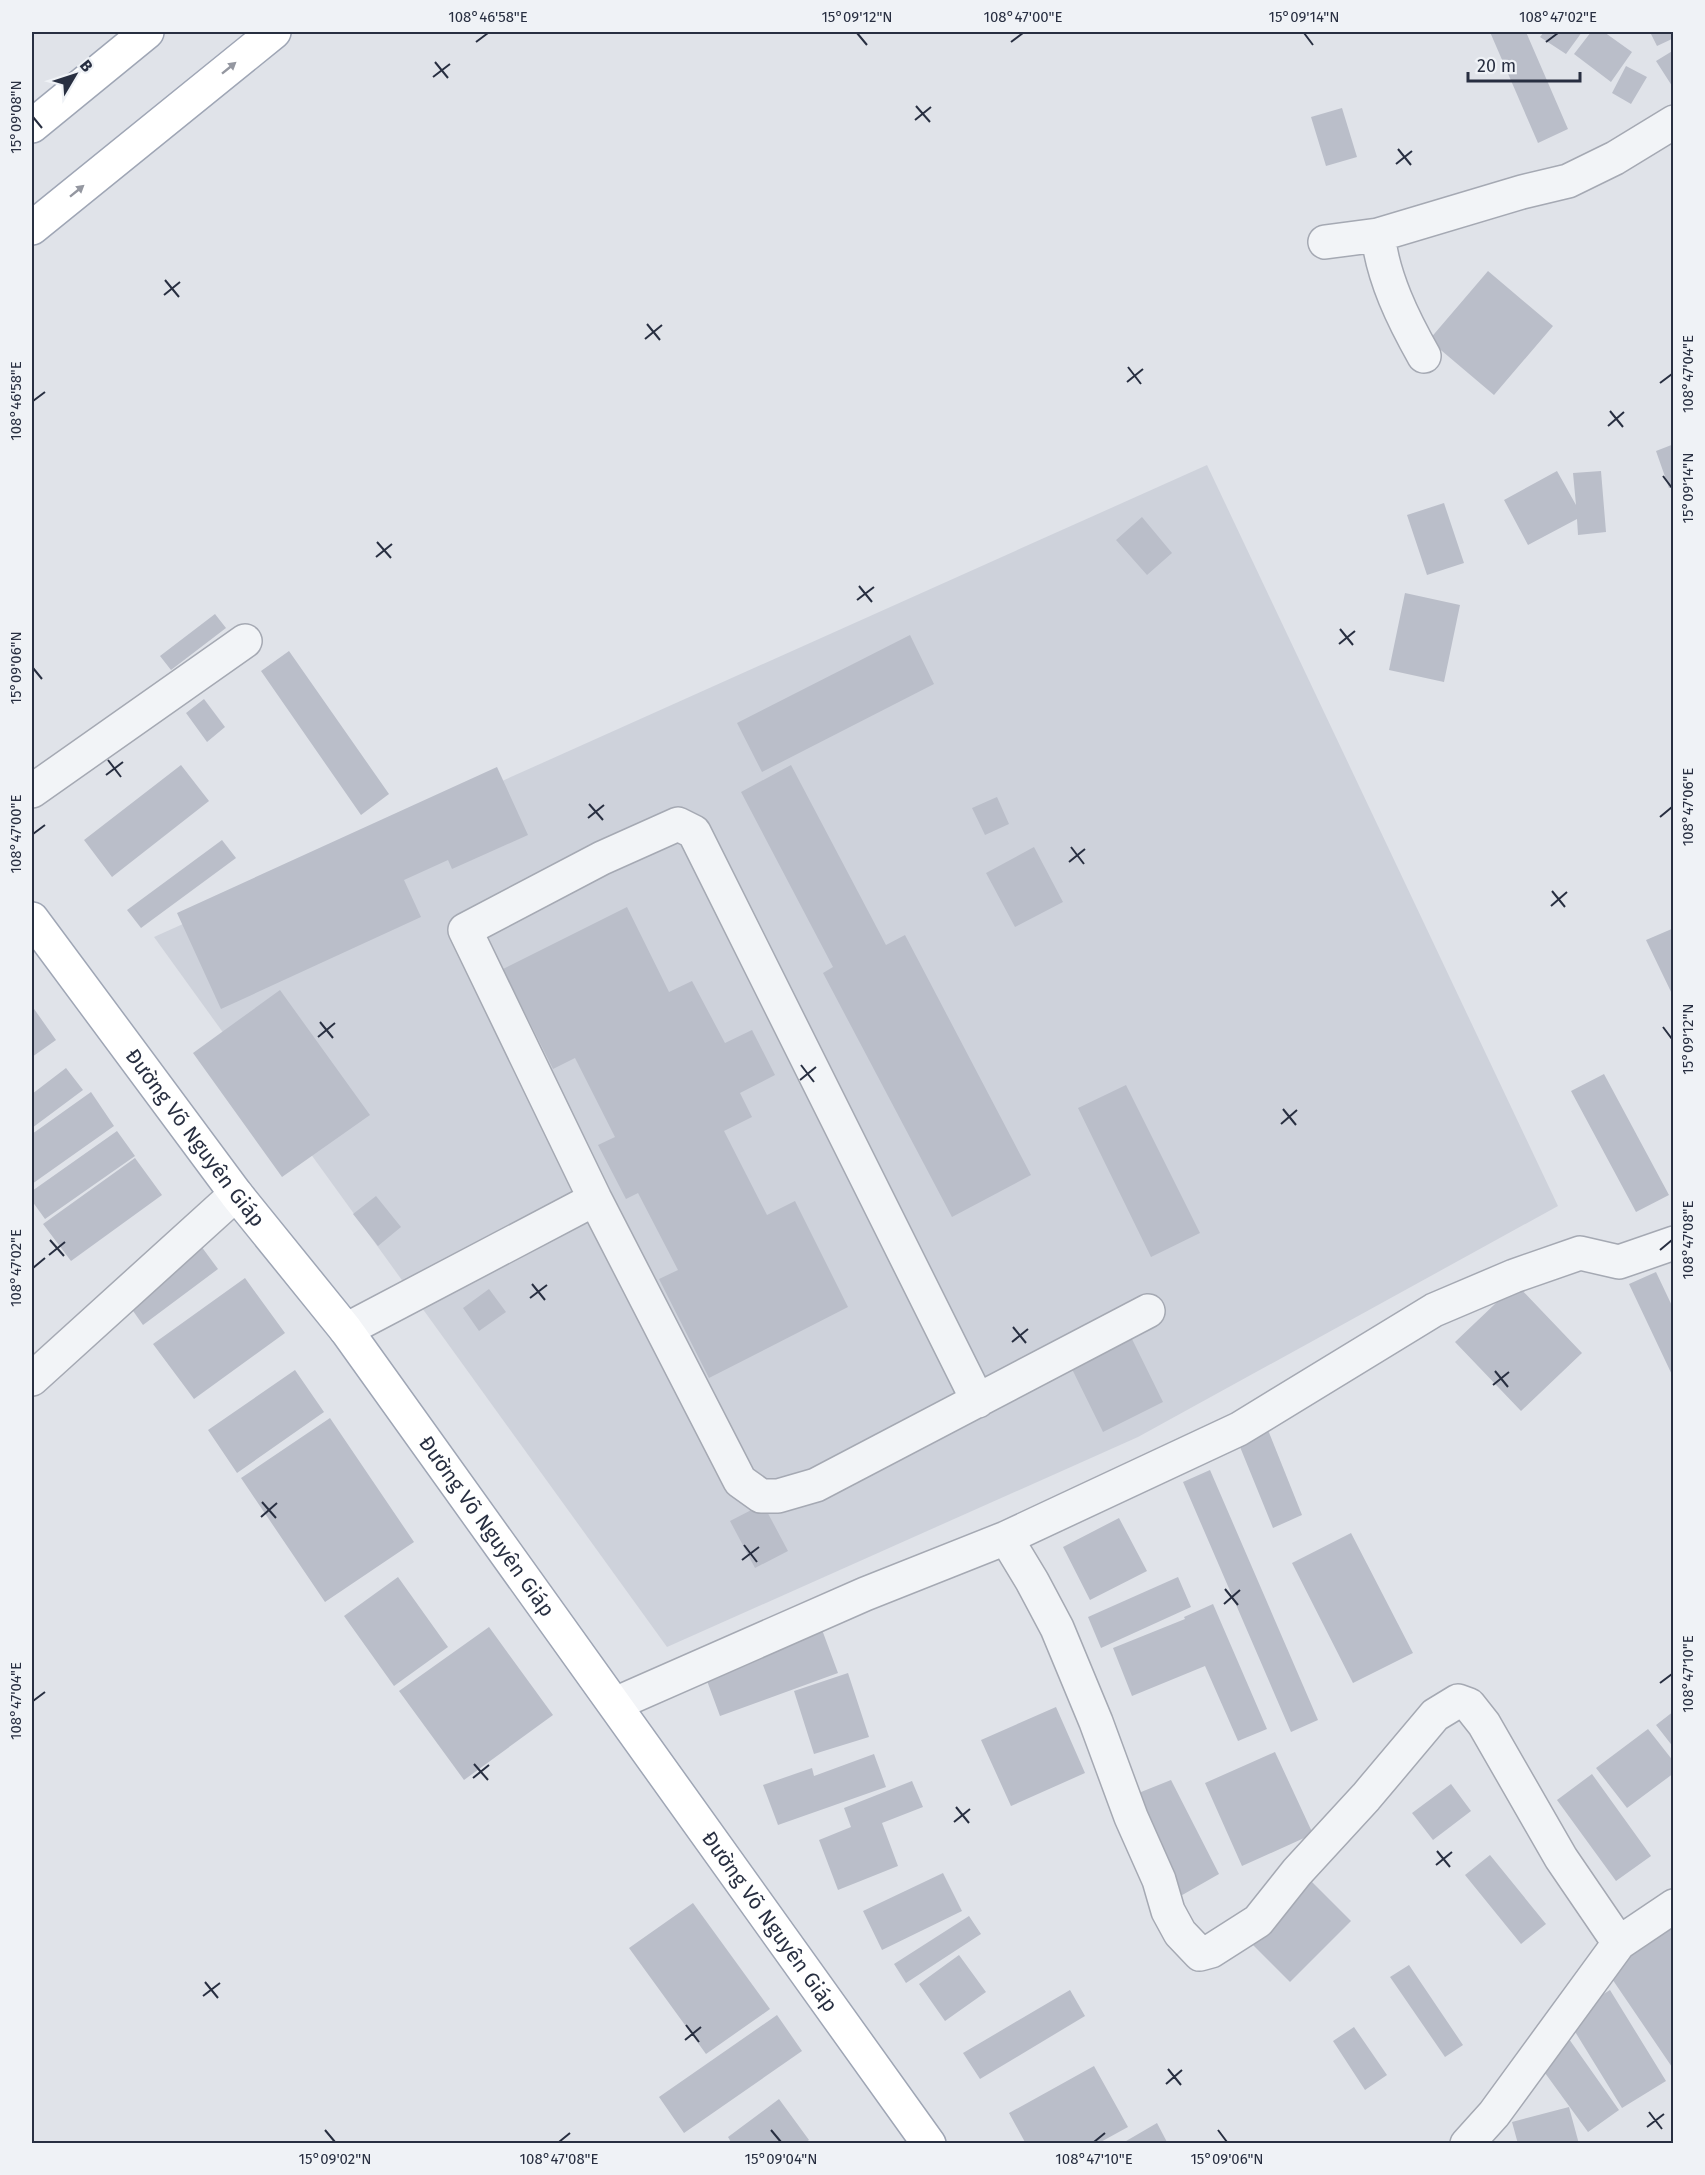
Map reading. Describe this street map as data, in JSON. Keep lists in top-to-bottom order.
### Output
{
  "streets": {
    "main road": ["Đường Võ Nguyên Giáp"]
  },
  "scale_bar": "20 m",
  "north": "top right",
  "coordinates": [
    "108°46'58\"E",
    "15°09'12\"N",
    "108°47'00\"E",
    "15°09'14\"N",
    "108°47'02\"E",
    "15°09'08\"N",
    "108°47'04\"E",
    "15°09'06\"N",
    "108°47'06\"E",
    "108°47'08\"E",
    "108°47'10\"E",
    "15°09'02\"N",
    "15°09'04\"N"
  ]
}
